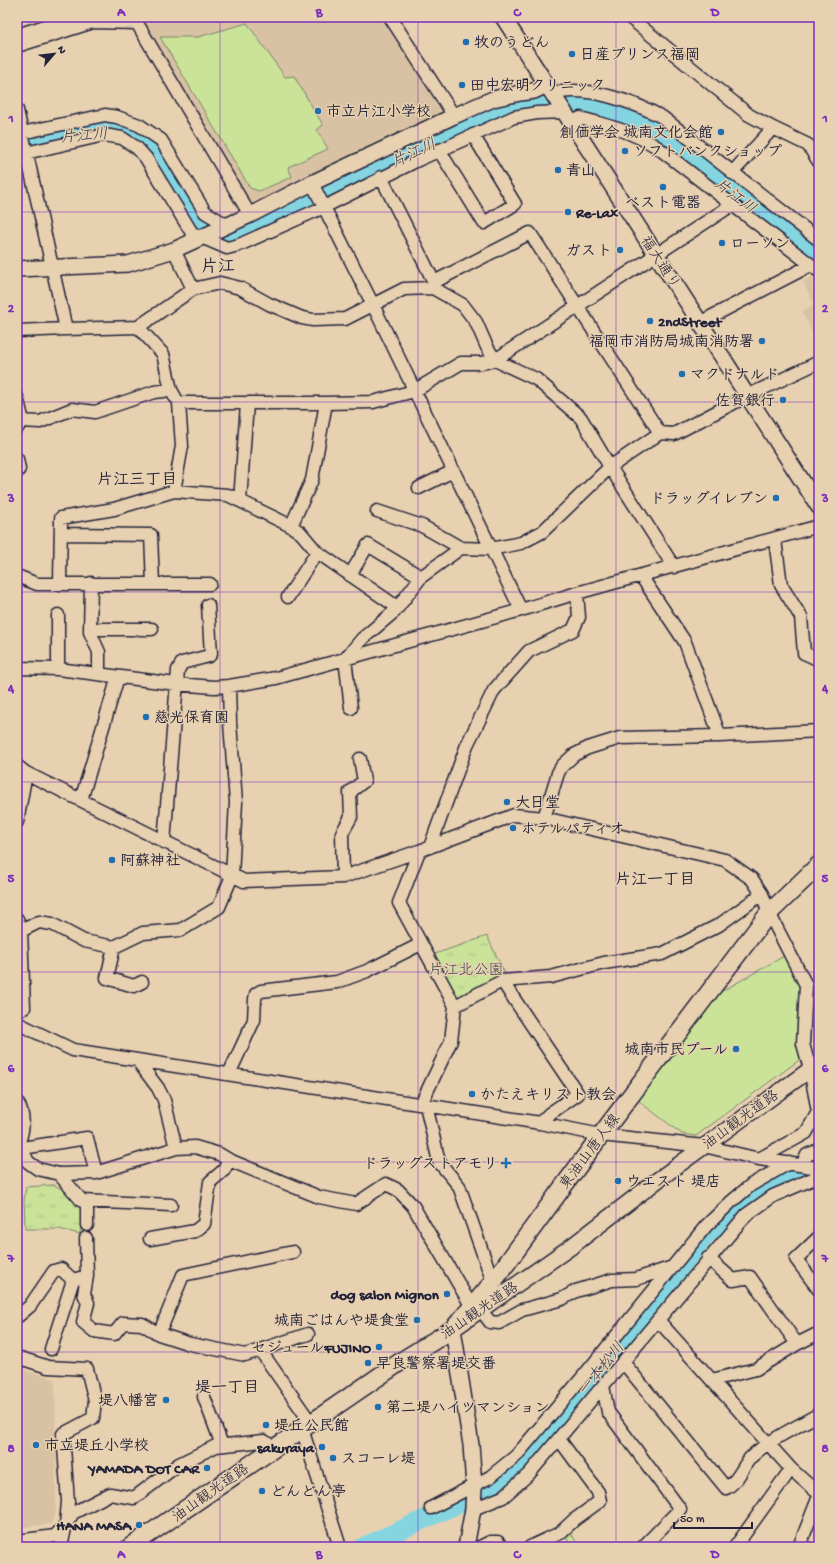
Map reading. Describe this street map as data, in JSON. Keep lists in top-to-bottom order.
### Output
{
  "streets": {
    "main road": ["油山観光道路", "東油山唐人線"],
    "street": ["福大通り"]
  },
  "crossings": [
    ["油山観光道路", "東油山唐人線"]
  ],
  "districts": [
    "片江",
    "片江三丁目",
    "片江一丁目",
    "堤一丁目"
  ],
  "water": ["片江川", "一本松川"],
  "parks": ["片江北公園"],
  "places": {
    "other": [
      "牧のうどん",
      "日産プリンス福岡",
      "田中宏明クリニック",
      "市立片江小学校",
      "創価学会 城南文化会館",
      "ソフトバンクショップ",
      "青山",
      "ベスト電器",
      "Re-Lax",
      "ローソン",
      "ガスト",
      "2ndStreet",
      "福岡市消防局城南消防署",
      "マクドナルド",
      "佐賀銀行",
      "ドラッグイレブン",
      "慈光保育園",
      "大日堂",
      "ホテルパティオ",
      "阿蘇神社",
      "城南市民プール",
      "かたえキリスト教会",
      "ウエスト 堤店",
      "dog salon Mignon",
      "城南ごはんや堤食堂",
      "セジュールFUJINO",
      "早良警察署堤交番",
      "堤八幡宮",
      "第二堤ハイツマンション",
      "堤丘公民館",
      "市立堤丘小学校",
      "sakuraya",
      "スコーレ堤",
      "YAMADA DOT CAR",
      "どんどん亭",
      "HANA MASA"
    ],
    "health": ["ドラッグストアモリ"]
  },
  "scale_bar": "50 m",
  "north": "top right",
  "grid": {
    "columns": [
      "A",
      "B",
      "C",
      "D"
    ],
    "rows": [
      "1",
      "2",
      "3",
      "4",
      "5",
      "6",
      "7",
      "8"
    ]
  }
}
